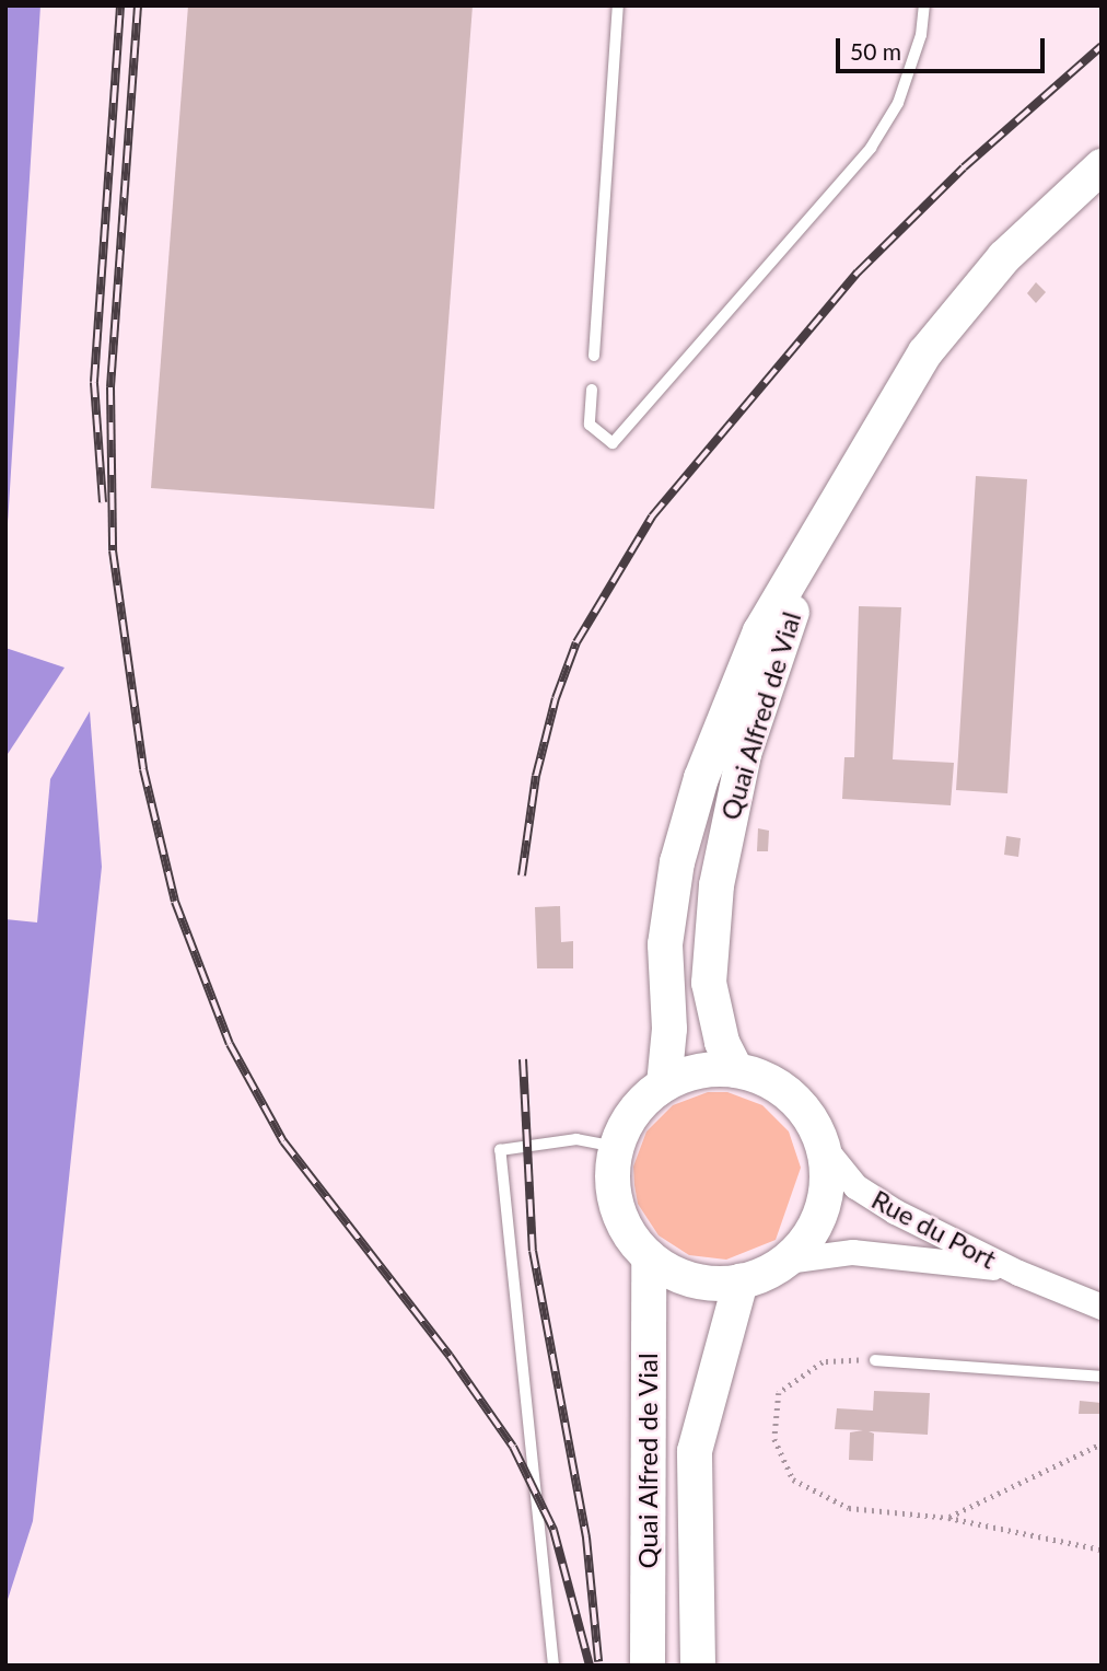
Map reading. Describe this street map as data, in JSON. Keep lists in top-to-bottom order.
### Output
{
  "streets": {
    "main road": ["Quai Alfred de Vial"],
    "street": ["Rue du Port"]
  },
  "crossings": [
    ["Quai Alfred de Vial", "Rue du Port"]
  ],
  "scale_bar": "50 m"
}
